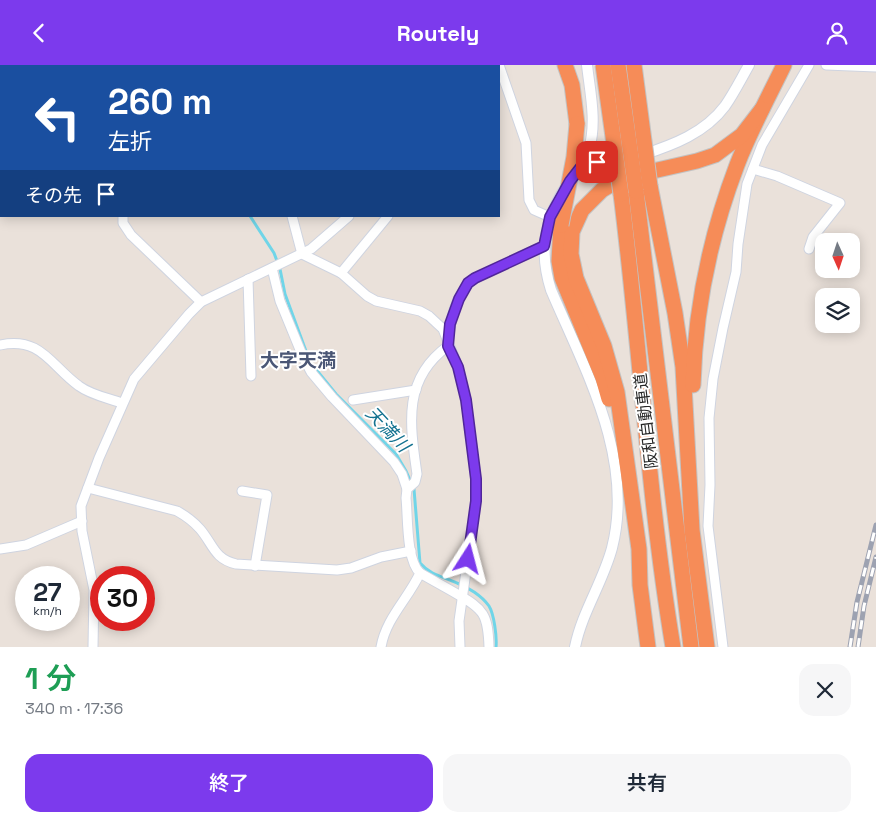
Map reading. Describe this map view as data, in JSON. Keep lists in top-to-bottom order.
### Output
{
  "streets": {
    "highway": ["阪和自動車道"]
  },
  "districts": ["大字天満"],
  "water": ["天満川"],
  "north": "bottom",
  "page": {
    "header": "Routely",
    "turn": ["260 m", "左折"],
    "then": "その先",
    "speed": "27 km/h",
    "limit": "30",
    "heading": ["1 分", "340 m · 17:36"],
    "buttons": ["終了", "共有"]
  }
}
